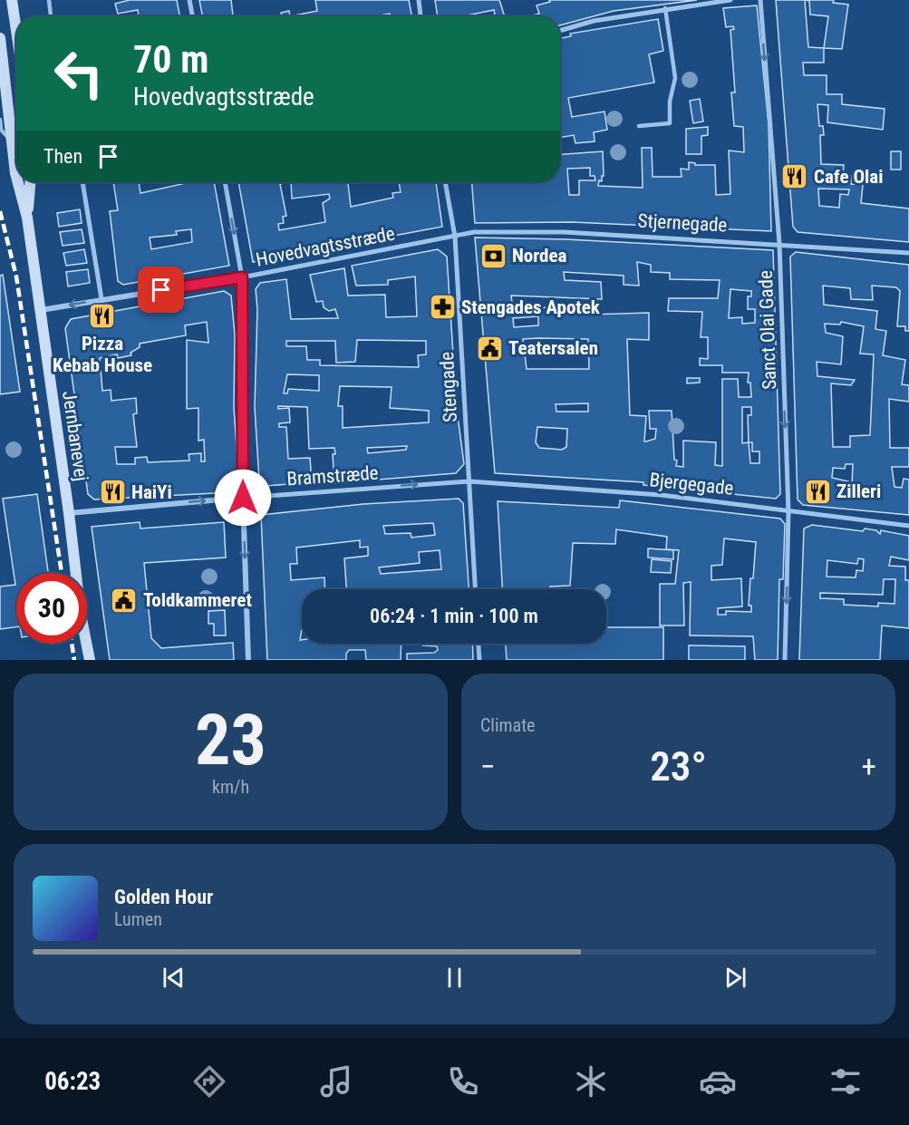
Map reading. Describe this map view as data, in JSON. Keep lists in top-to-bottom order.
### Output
{
  "streets": {
    "main road": ["Jernbanevej"],
    "street": [
      "Stjernegade",
      "Hovedvagtsstræde",
      "Sanct Olai Gade",
      "Stengade",
      "Bramstræde",
      "Bjergegade"
    ]
  },
  "crossings": [
    ["Stjernegade", "Hovedvagtsstræde"],
    ["Stjernegade", "Sanct Olai Gade"],
    ["Stjernegade", "Stengade"],
    ["Hovedvagtsstræde", "Stengade"],
    ["Hovedvagtsstræde", "Jernbanevej"],
    ["Sanct Olai Gade", "Bjergegade"],
    ["Stengade", "Bramstræde"],
    ["Stengade", "Bjergegade"],
    ["Jernbanevej", "Bramstræde"],
    ["Bramstræde", "Bjergegade"]
  ],
  "one_way": ["Sanct Olai Gade", "Bramstræde"],
  "places": {
    "restaurant": [
      "Cafe Olai",
      "Pizza Kebab House",
      "Zilleri",
      "HaiYi"
    ],
    "bank": ["Nordea"],
    "pharmacy": ["Stengades Apotek"],
    "public building": ["Teatersalen", "Toldkammeret"]
  },
  "page": {
    "turn": ["70 m", "Hovedvagtsstræde"],
    "then": "Then",
    "limit": "30",
    "trip": "06:24 · 1 min · 100 m",
    "tile": [
      ["23", "km/h"],
      "Climate"
    ],
    "heat": ["−", "23°", "+"],
    "song": ["Golden Hour", "Lumen"],
    "tabs": "06:23"
  }
}
